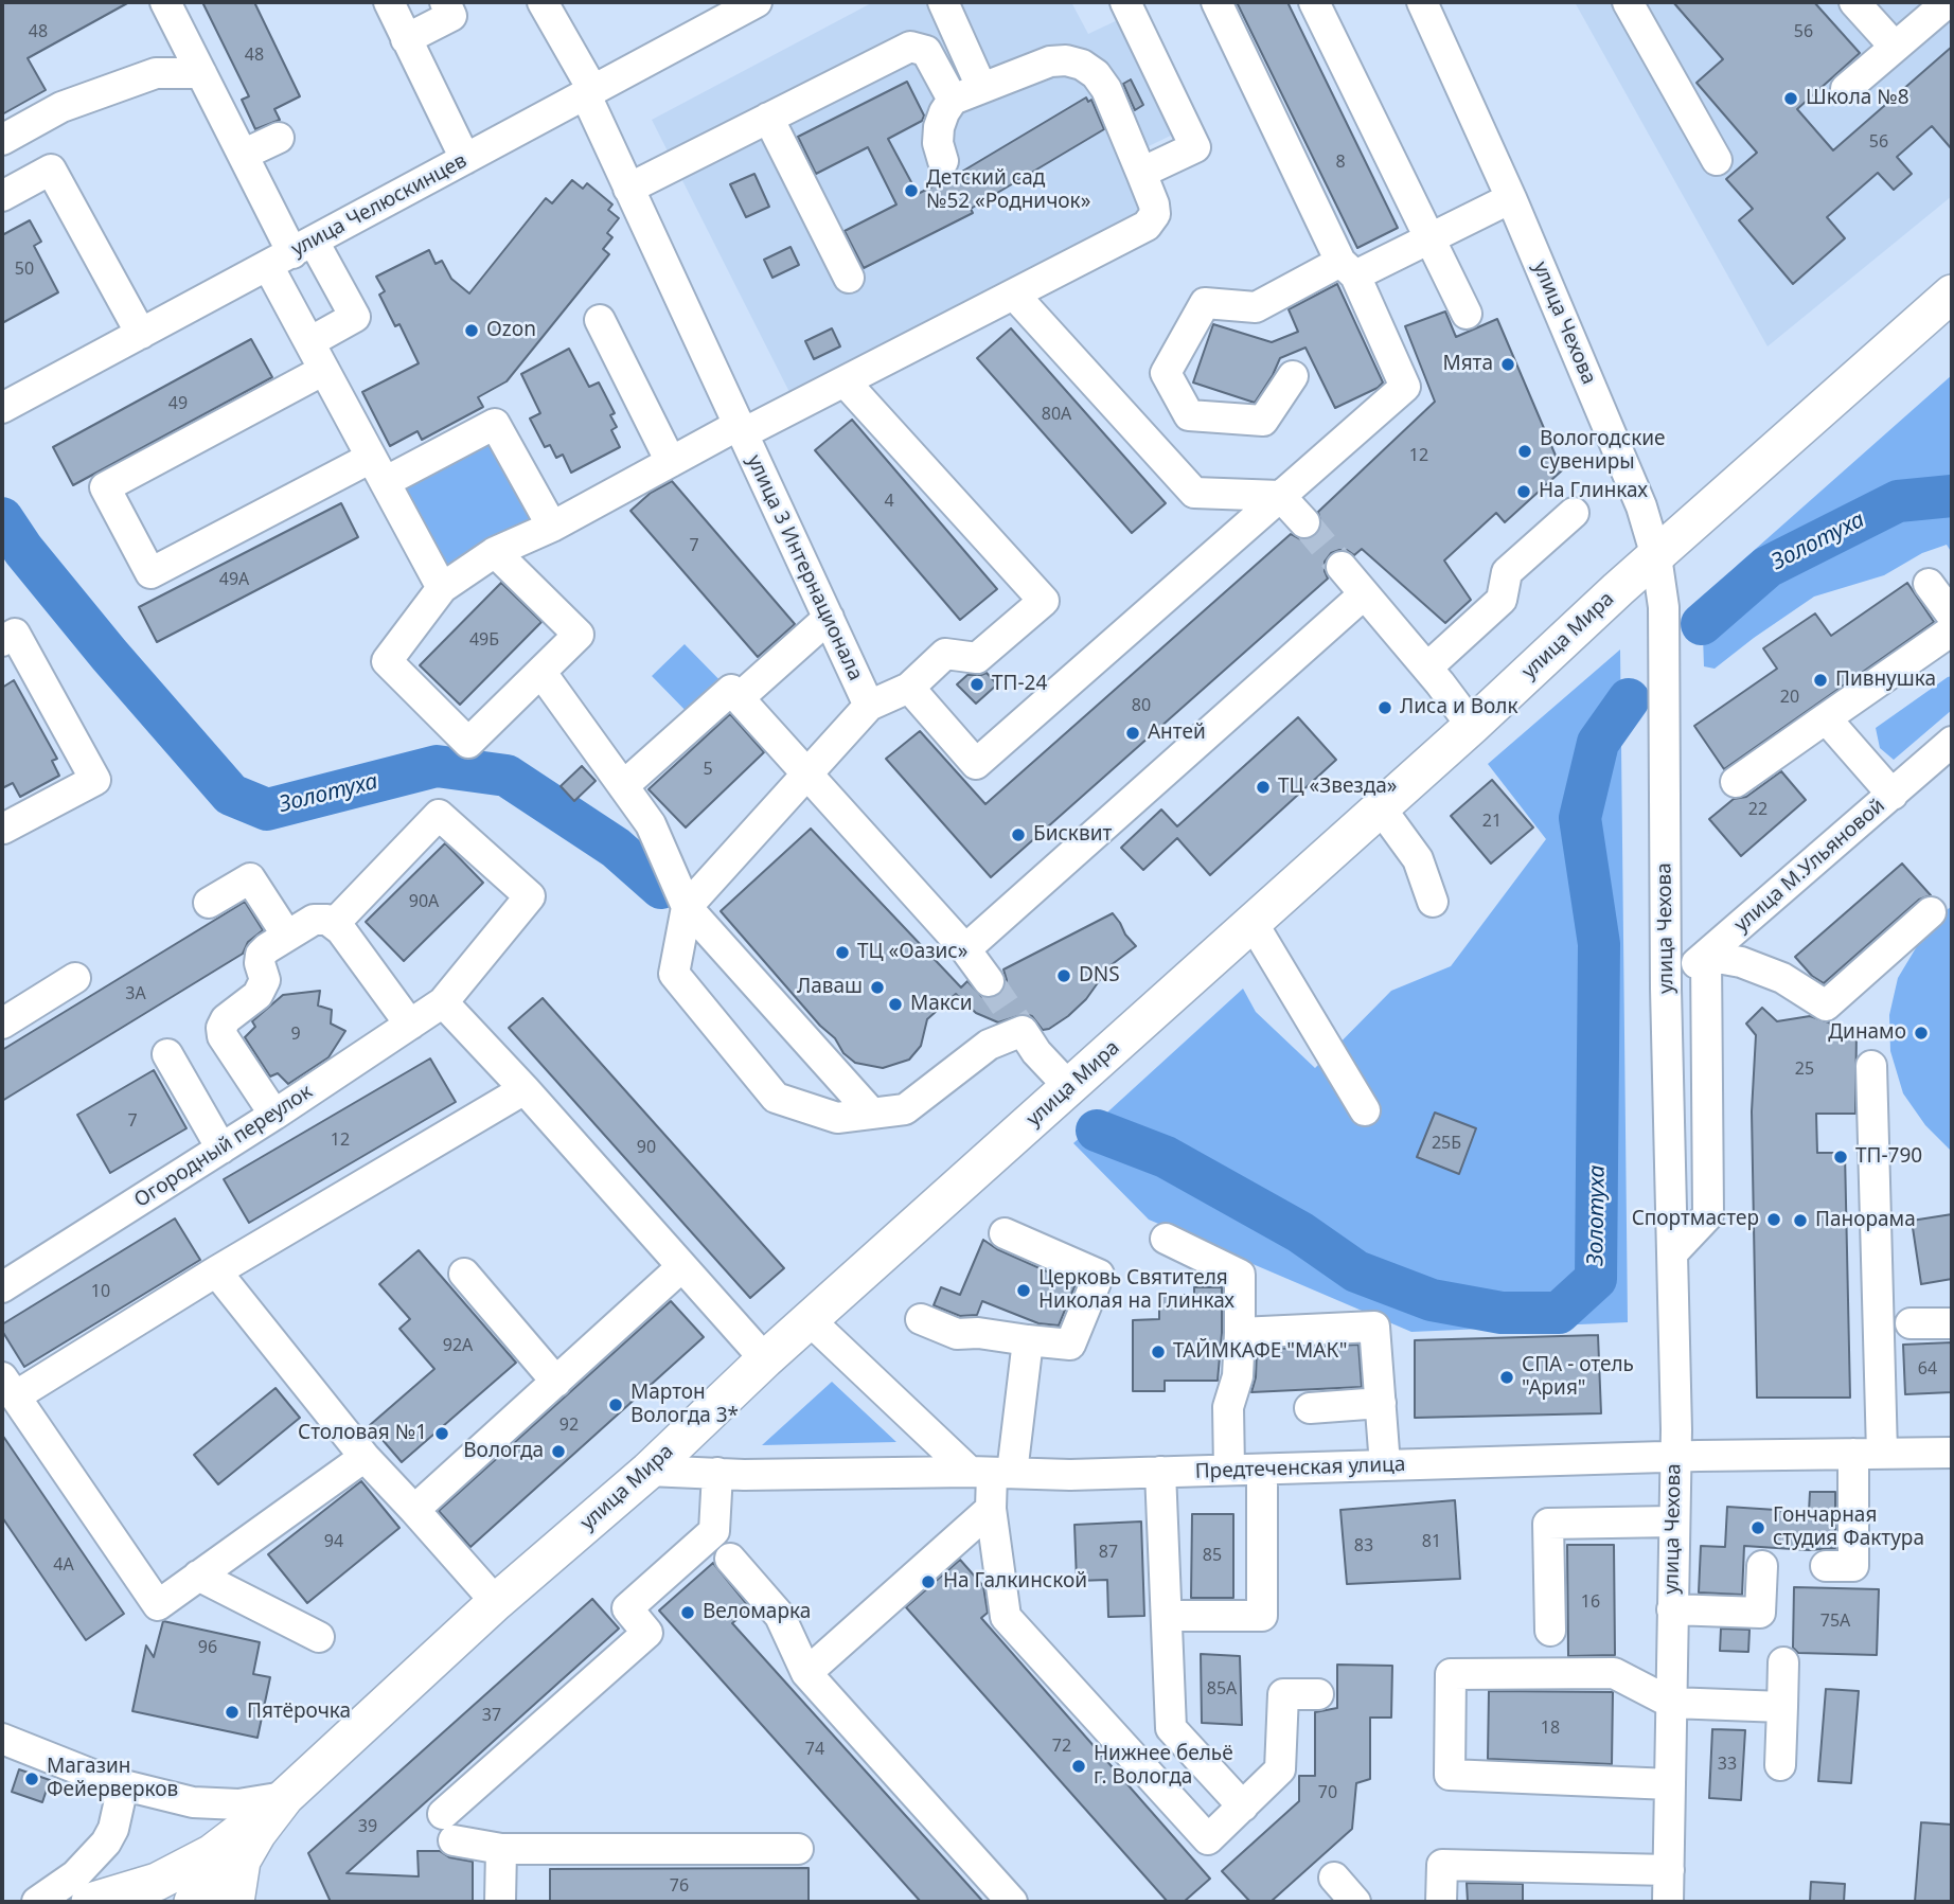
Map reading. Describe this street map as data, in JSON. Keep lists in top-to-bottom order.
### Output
{
  "streets": {
    "main road": ["улица Мира"],
    "street": [
      "улица Челюскинцев",
      "улица Чехова",
      "улица 3 Интернационала",
      "улица М.Ульяновой",
      "Огородный переулок",
      "Предтеченская улица"
    ]
  },
  "crossings": [
    ["улица Челюскинцев", "улица 3 Интернационала"],
    ["улица Чехова", "улица Мира"],
    ["улица Чехова", "улица М.Ульяновой"],
    ["улица Чехова", "Предтеченская улица"],
    ["улица Мира", "Предтеченская улица"]
  ],
  "water": ["Золотуха"],
  "places": [
    "Школа №8",
    "Детский сад №52 «Родничок»",
    "Ozon",
    "Мята",
    "Вологодские сувениры",
    "На Глинках",
    "Пивнушка",
    "ТП-24",
    "Лиса и Волк",
    "Антей",
    "ТЦ «Звезда»",
    "Бисквит",
    "ТЦ «Оазис»",
    "DNS",
    "Лаваш",
    "Макси",
    "Динамо",
    "ТП-790",
    "Спортмастер",
    "Панорама",
    "Церковь Святителя Николая на Глинках",
    "ТАЙМКАФЕ \"МАК\"",
    "СПА - отель \"Ария\"",
    "Мартон Вологда 3*",
    "Столовая №1",
    "Вологда",
    "Гончарная студия Фактура",
    "На Галкинской",
    "Веломарка",
    "Пятёрочка",
    "Нижнее бельё г. Вологда",
    "Магазин Фейерверков"
  ],
  "house_numbers": [
    "48",
    "56",
    "48",
    "56",
    "8",
    "50",
    "49",
    "80А",
    "12",
    "4",
    "7",
    "49А",
    "49Б",
    "20",
    "80",
    "5",
    "22",
    "21",
    "90А",
    "3А",
    "9",
    "25",
    "7",
    "12",
    "25Б",
    "90",
    "10",
    "92А",
    "64",
    "92",
    "94",
    "81",
    "83",
    "87",
    "85",
    "4А",
    "16",
    "75А",
    "96",
    "85А",
    "37",
    "18",
    "72",
    "74",
    "33",
    "70",
    "39",
    "76"
  ]
}
